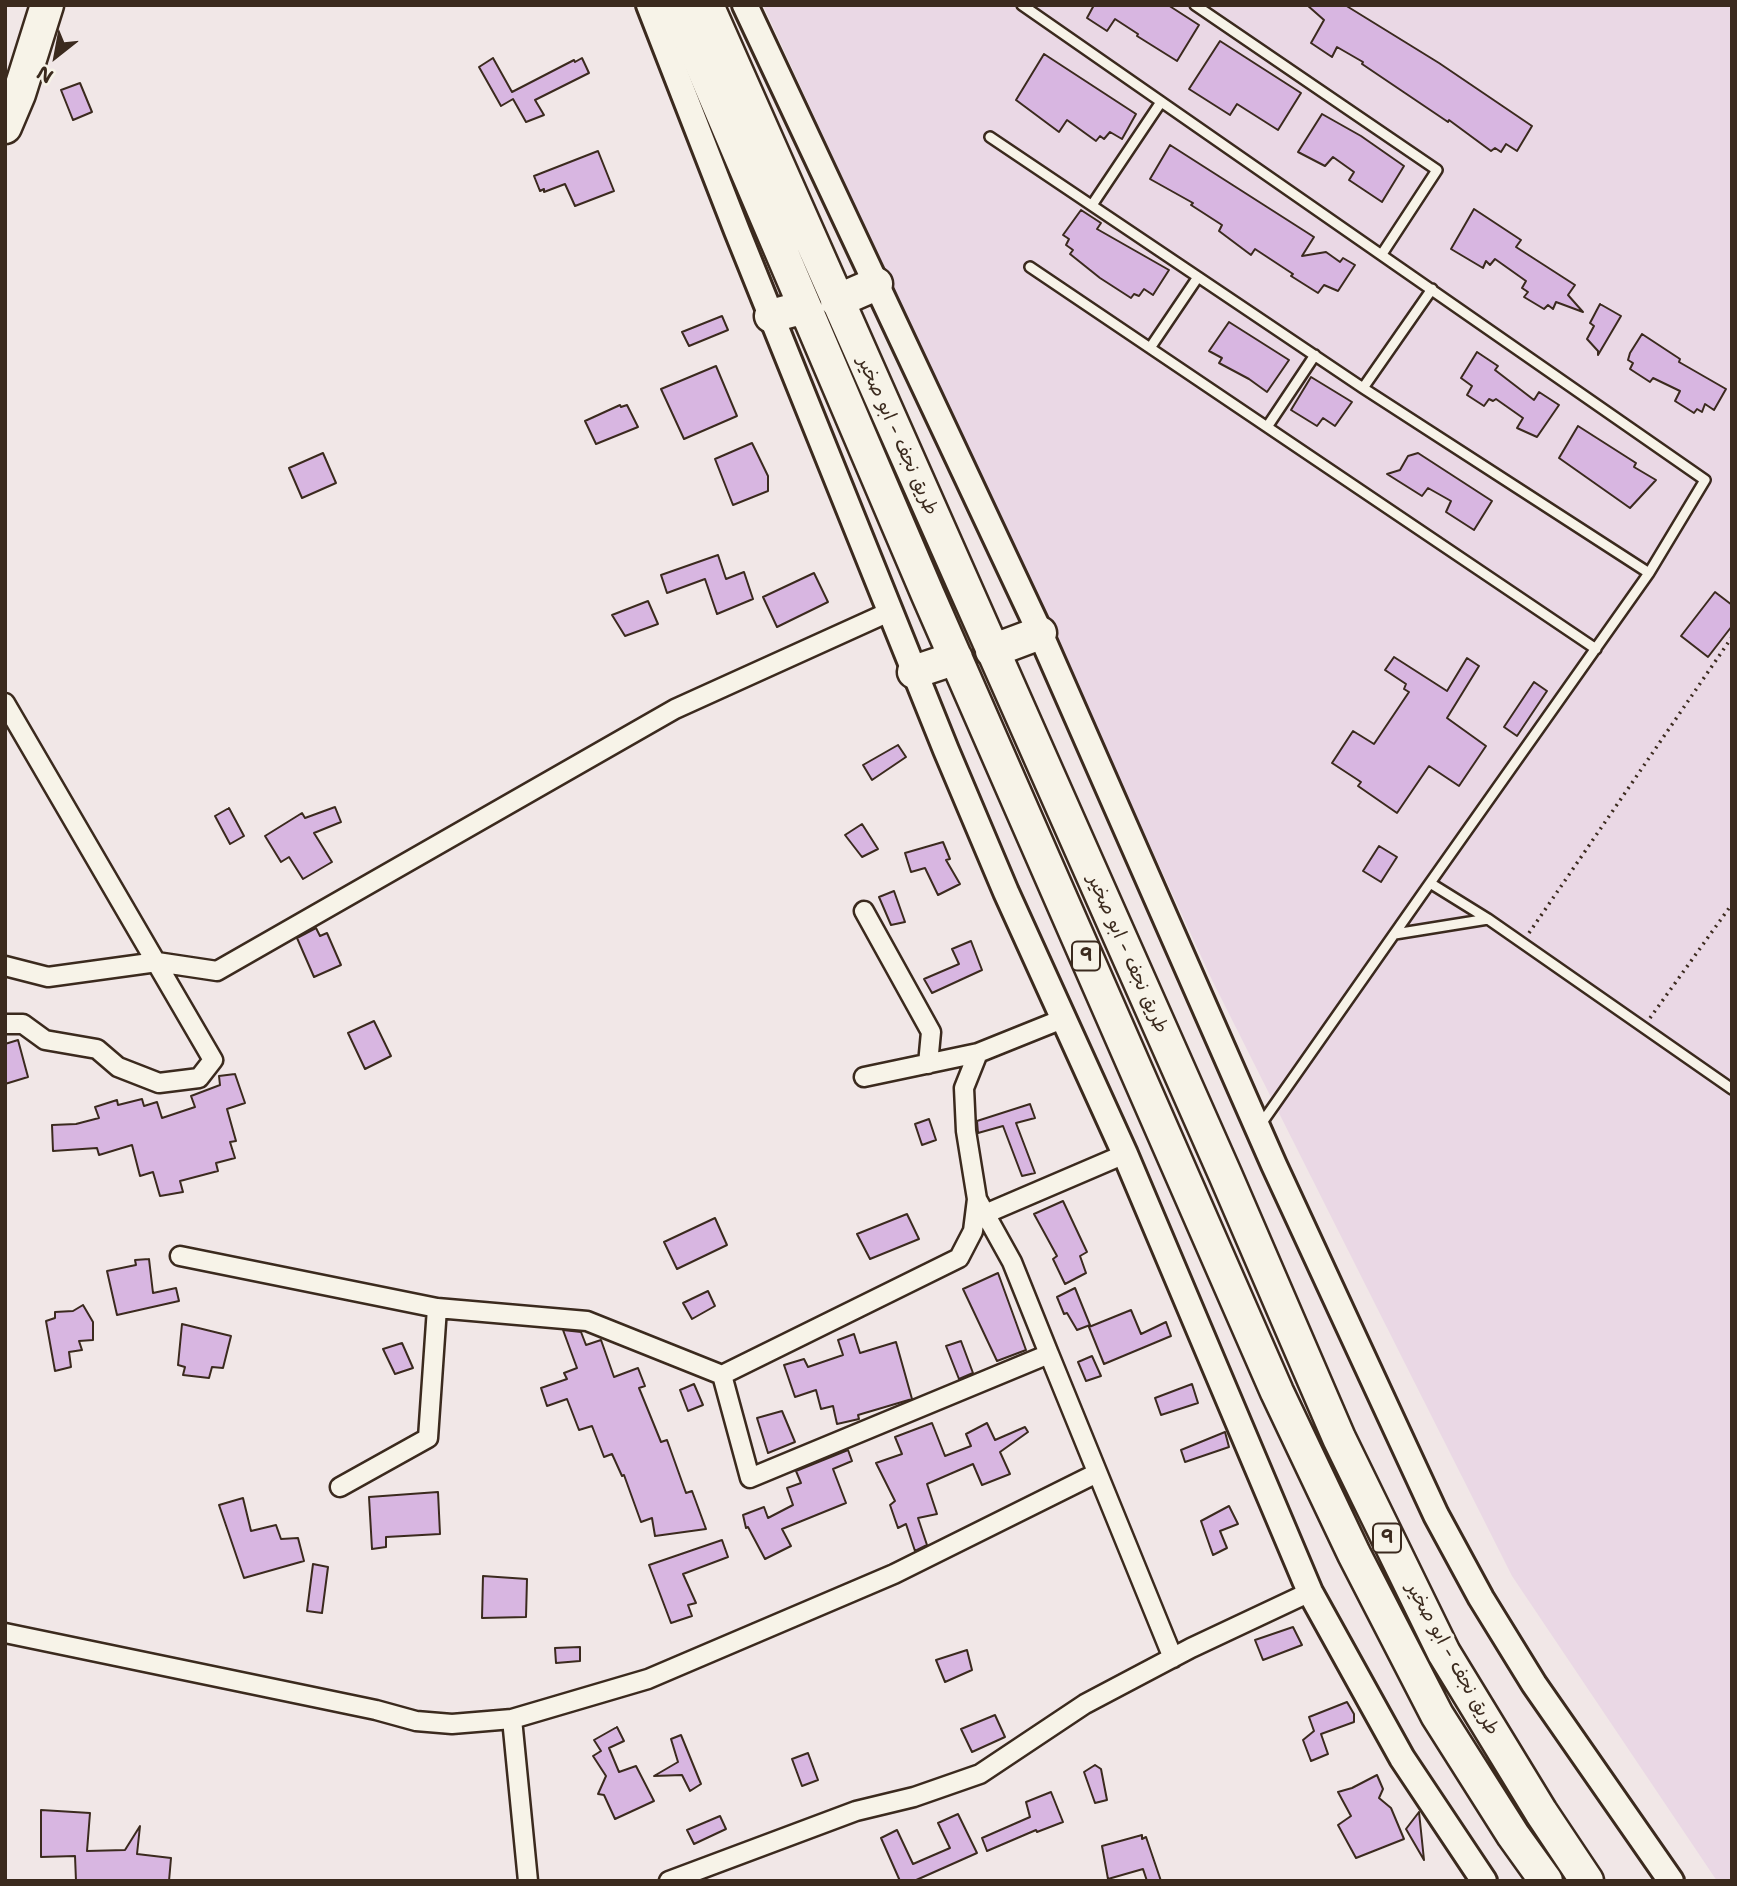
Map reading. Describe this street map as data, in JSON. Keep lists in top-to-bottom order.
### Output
{
  "streets": {
    "highway": ["طريق نجف - ابو صخير", "9"]
  },
  "north": "bottom left"
}
